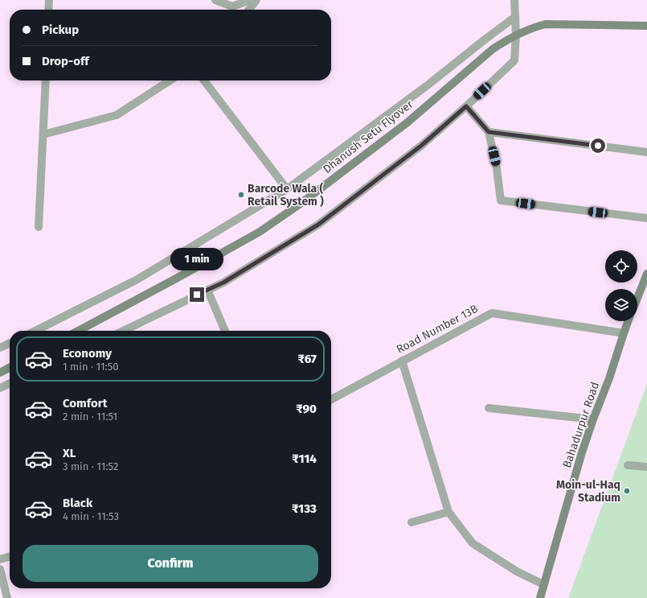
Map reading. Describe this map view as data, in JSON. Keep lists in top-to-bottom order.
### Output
{
  "streets": {
    "main road": ["Dhanush Setu Flyover", "Bahadurpur Road"],
    "street": ["Road Number 13B"]
  },
  "crossings": [
    ["Road Number 13B", "Bahadurpur Road"]
  ],
  "places": ["Barcode Wala ( Retail System )", "Moin-ul-Haq Stadium"],
  "page": {
    "banner": ["Pickup", "Drop-off"],
    "bubble": "1 min",
    "list": [
      {
        "name": "Economy",
        "note": "1 min · 11:50",
        "value": "₹67"
      },
      {
        "name": "Comfort",
        "note": "2 min · 11:51",
        "value": "₹90"
      },
      {
        "name": "XL",
        "note": "3 min · 11:52",
        "value": "₹114"
      },
      {
        "name": "Black",
        "note": "4 min · 11:53",
        "value": "₹133"
      }
    ],
    "buttons": "Confirm"
  }
}
